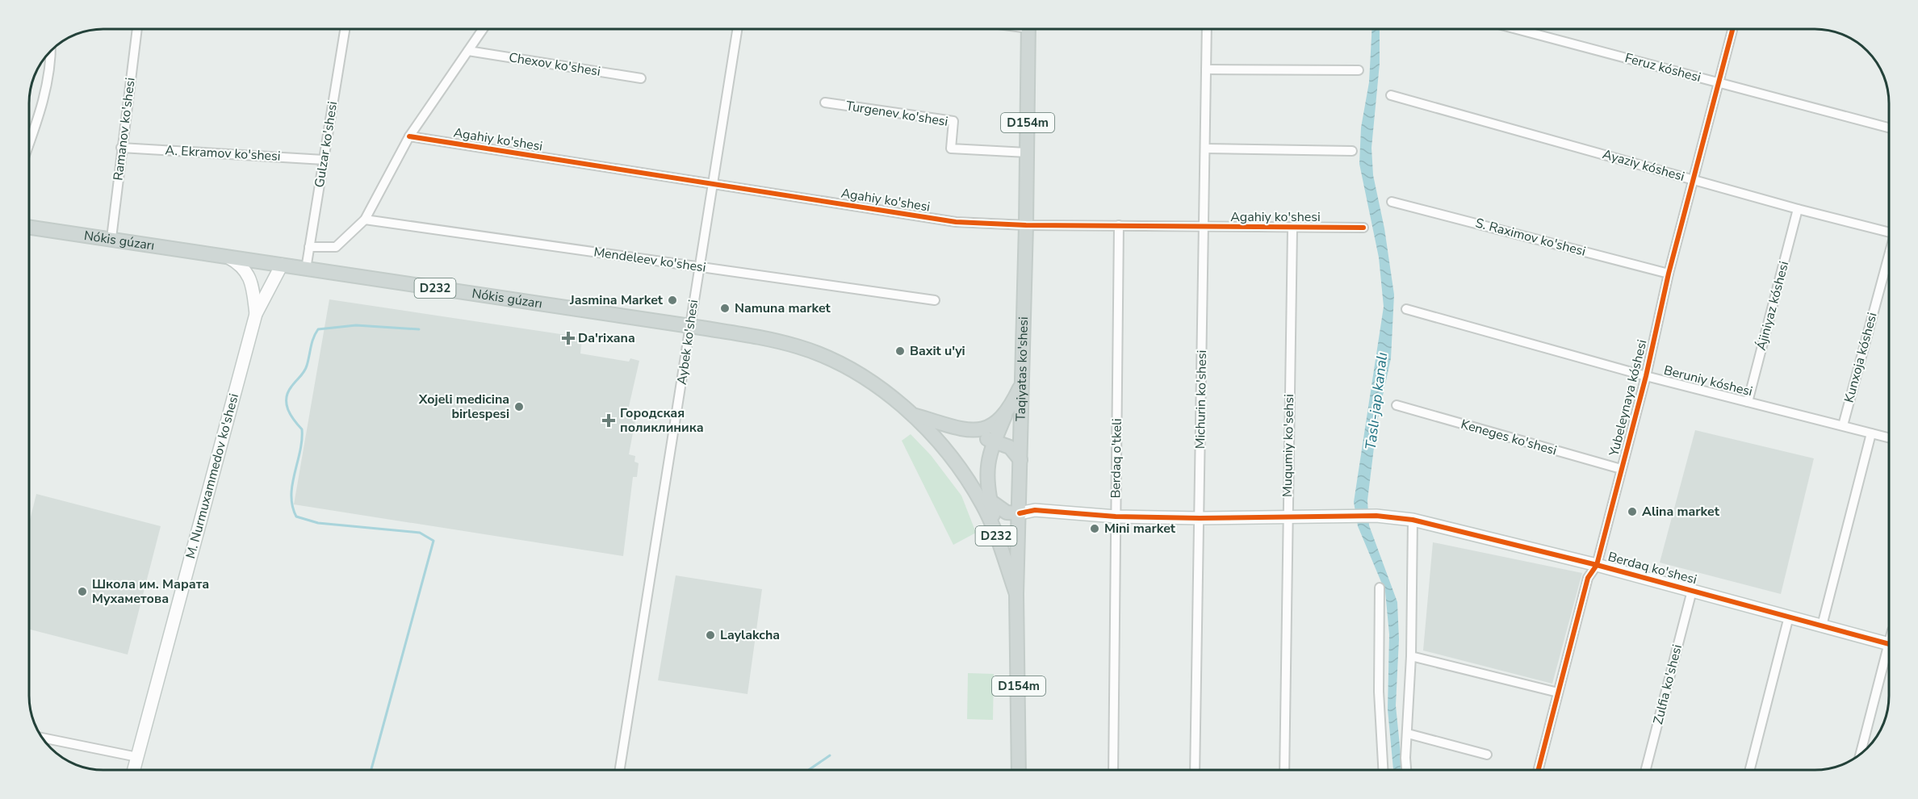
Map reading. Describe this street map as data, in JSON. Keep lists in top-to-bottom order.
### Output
{
  "streets": {
    "main road": [
      "D154m",
      "Nókis gúzarı",
      "D232",
      "Taqiyatas ko'shesi"
    ],
    "street": [
      "Chexov ko'shesi",
      "Feruz kóshesi",
      "Turgenev ko'shesi",
      "Ramanov ko'shesi",
      "Agahiy ko'shesi",
      "Gulzar ko'shesi",
      "A. Ekramov ko'shesi",
      "Ayaziy kóshesi",
      "S. Raximov ko'shesi",
      "Mendeleev ko'shesi",
      "Ájiniyaz kóshesi",
      "Aybek ko'shesi",
      "Kunxoja kóshesi",
      "Beruniy kóshesi",
      "Yubeleynaya kóshesi",
      "Michurin ko'shesi",
      "Keneges ko'shesi",
      "Muqumiy ko'sehsi",
      "Berdaq o'tkeli",
      "M. Nurmuxammedov ko'shesi",
      "Berdaq ko'shesi",
      "Zulfia ko'shesi"
    ]
  },
  "crossings": [
    ["Feruz kóshesi", "Yubeleynaya kóshesi"],
    ["Turgenev ko'shesi", "D154m"],
    ["D154m", "Agahiy ko'shesi"],
    ["D154m", "D232"],
    ["D154m", "Taqiyatas ko'shesi"],
    ["D154m", "Berdaq ko'shesi"],
    ["Ramanov ko'shesi", "A. Ekramov ko'shesi"],
    ["Ramanov ko'shesi", "Nókis gúzarı"],
    ["Agahiy ko'shesi", "Aybek ko'shesi"],
    ["Agahiy ko'shesi", "Taqiyatas ko'shesi"],
    ["Agahiy ko'shesi", "Michurin ko'shesi"],
    ["Agahiy ko'shesi", "Muqumiy ko'sehsi"],
    ["Agahiy ko'shesi", "Berdaq o'tkeli"],
    ["Gulzar ko'shesi", "A. Ekramov ko'shesi"],
    ["Gulzar ko'shesi", "Nókis gúzarı"],
    ["Ayaziy kóshesi", "Ájiniyaz kóshesi"],
    ["Ayaziy kóshesi", "Yubeleynaya kóshesi"],
    ["S. Raximov ko'shesi", "Yubeleynaya kóshesi"],
    ["Nókis gúzarı", "D232"],
    ["Nókis gúzarı", "Aybek ko'shesi"],
    ["Mendeleev ko'shesi", "Aybek ko'shesi"],
    ["D232", "Taqiyatas ko'shesi"],
    ["D232", "Berdaq ko'shesi"],
    ["Ájiniyaz kóshesi", "Beruniy kóshesi"],
    ["Kunxoja kóshesi", "Beruniy kóshesi"],
    ["Taqiyatas ko'shesi", "Berdaq ko'shesi"],
    ["Beruniy kóshesi", "Yubeleynaya kóshesi"],
    ["Yubeleynaya kóshesi", "Keneges ko'shesi"],
    ["Yubeleynaya kóshesi", "Berdaq ko'shesi"],
    ["Michurin ko'shesi", "Berdaq ko'shesi"],
    ["Muqumiy ko'sehsi", "Berdaq ko'shesi"],
    ["Berdaq o'tkeli", "Berdaq ko'shesi"],
    ["Berdaq ko'shesi", "Zulfia ko'shesi"]
  ],
  "water": ["Taslı-jap kanalı"],
  "places": {
    "other": [
      "Jasmina Market",
      "Namuna market",
      "Baxit u'yi",
      "Xojeli medicina birlespesi",
      "Alina market",
      "Mini market",
      "Школа им. Марата Мухаметова",
      "Laylakcha"
    ],
    "health": ["Da'rixana", "Городская поликлиника"]
  }
}
